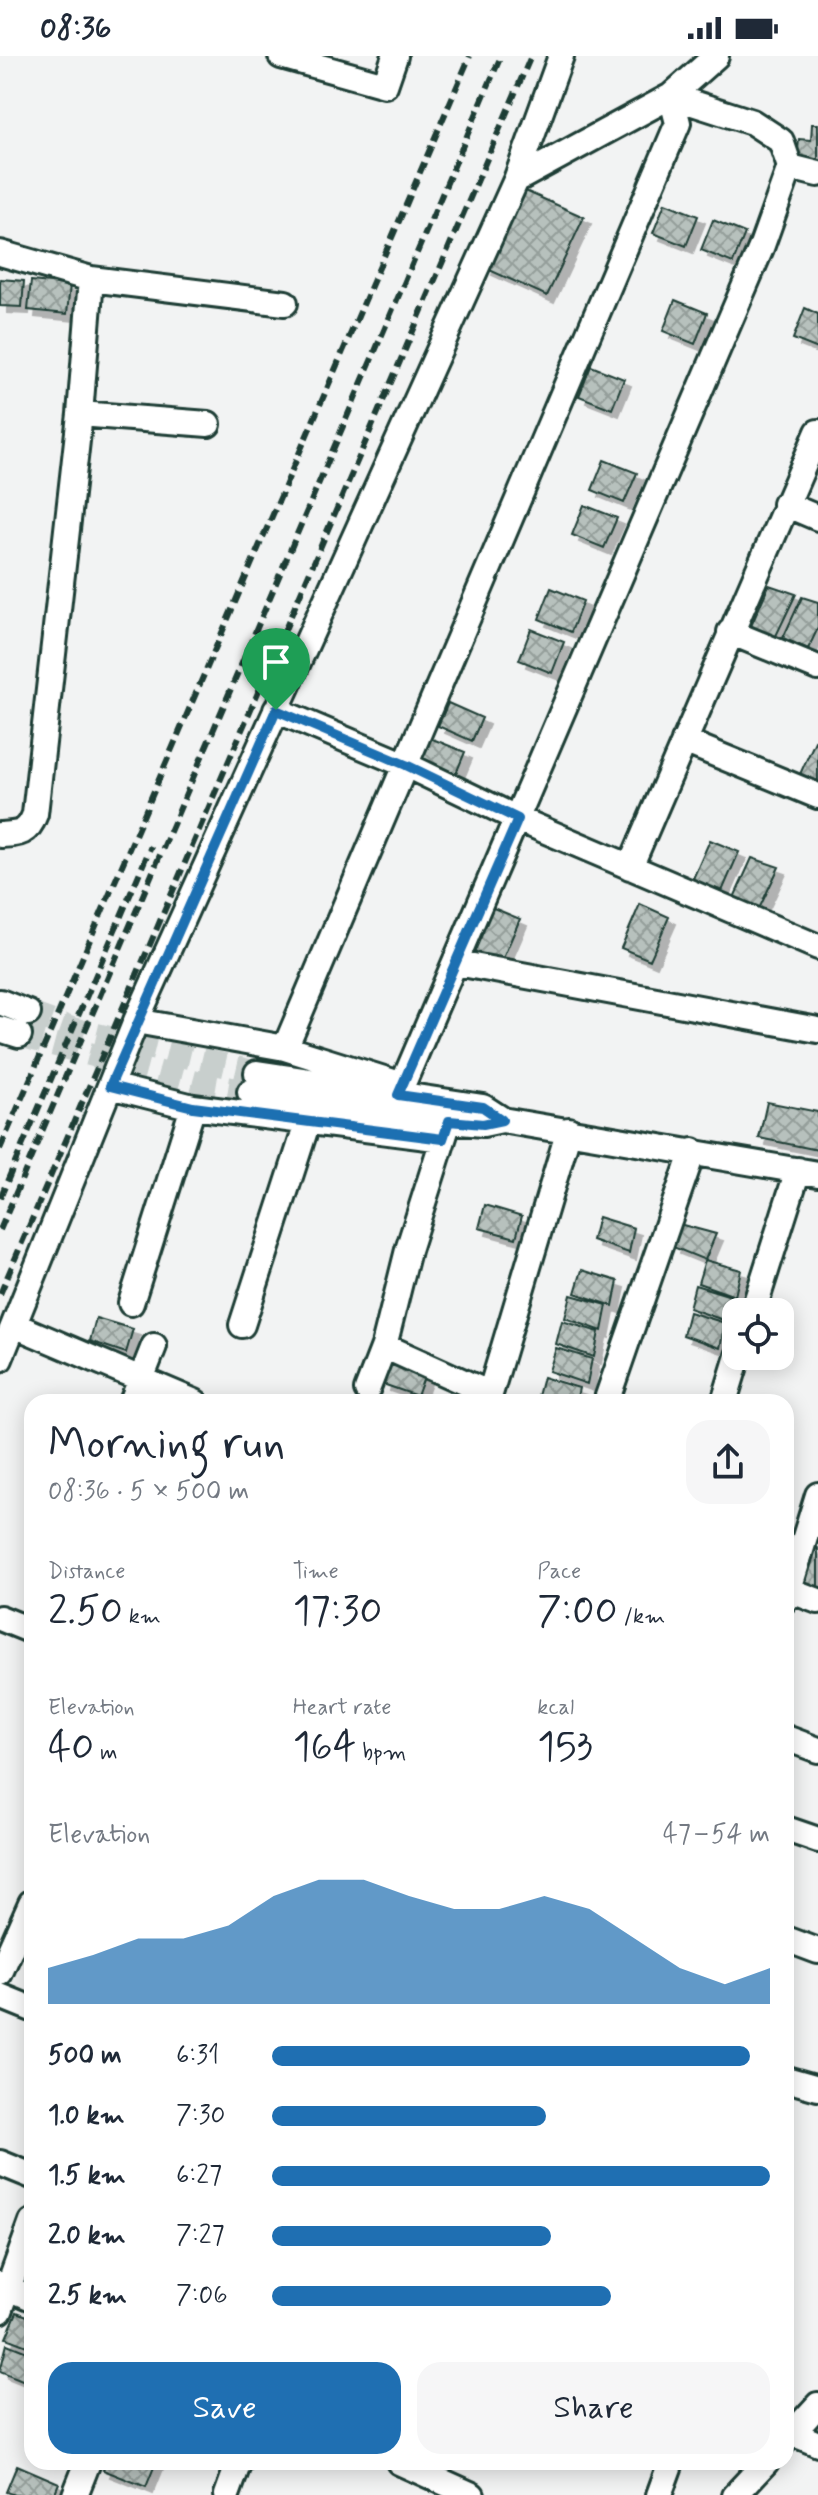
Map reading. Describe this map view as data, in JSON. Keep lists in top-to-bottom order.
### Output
{
  "page": {
    "status": "08:36",
    "heading": ["Morning run", "08:36 · 5 × 500 m"],
    "stats": [
      ["Distance", "2.50 km"],
      ["Time", "17:30"],
      ["Pace", "7:00 /km"],
      ["Elevation", "40 m"],
      ["Heart rate", "164 bpm"],
      ["kcal", "153"]
    ],
    "chart": ["Elevation", "47–54 m"],
    "list": [
      {
        "name": "500 m",
        "note": "6:31"
      },
      {
        "name": "1.0 km",
        "note": "7:30"
      },
      {
        "name": "1.5 km",
        "note": "6:27"
      },
      {
        "name": "2.0 km",
        "note": "7:27"
      },
      {
        "name": "2.5 km",
        "note": "7:06"
      }
    ],
    "buttons": ["Save", "Share"]
  }
}
